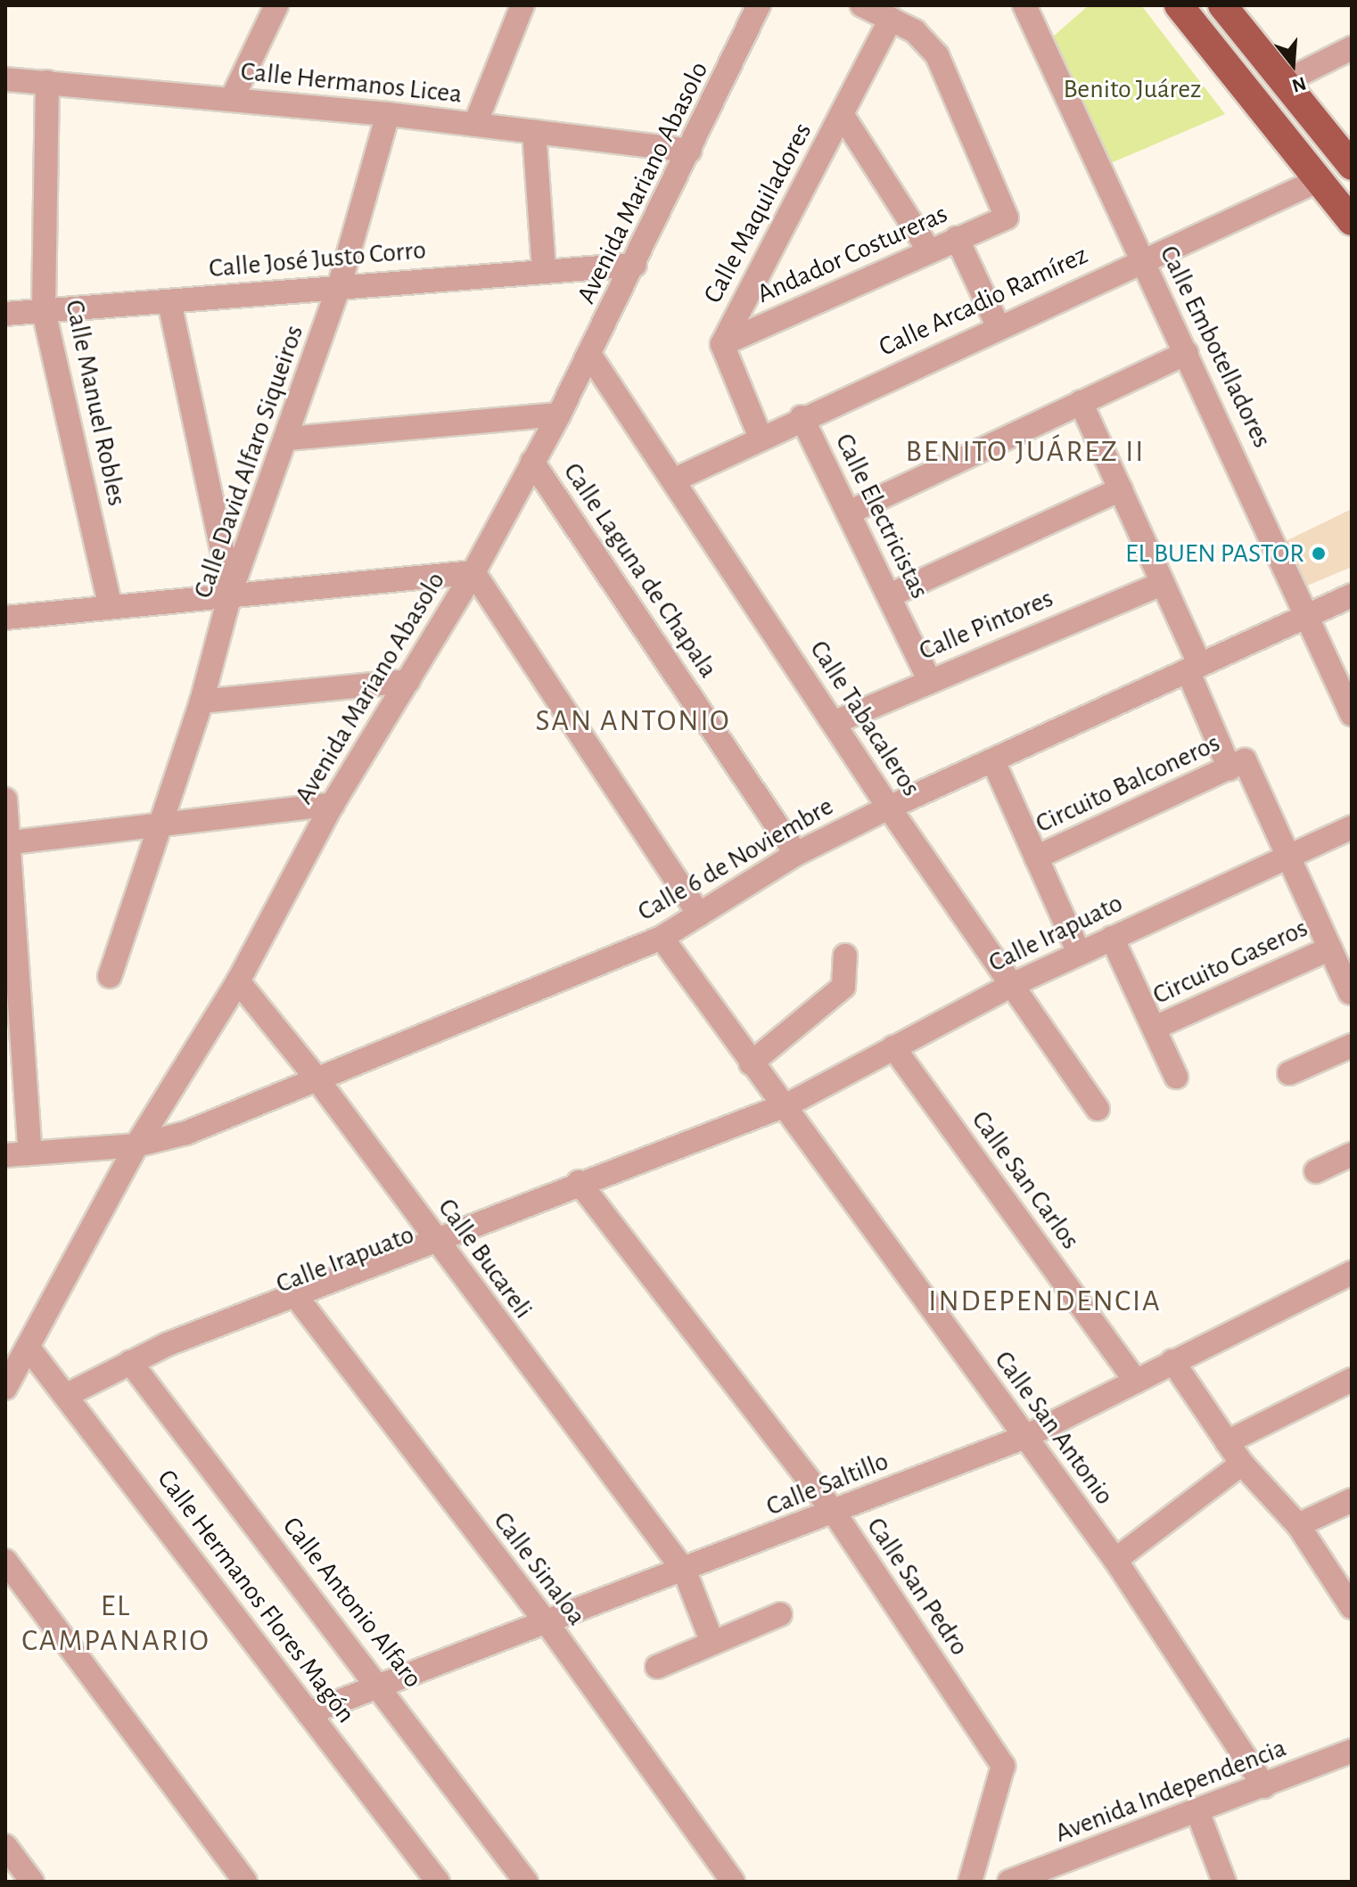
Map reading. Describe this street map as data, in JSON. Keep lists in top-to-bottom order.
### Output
{
  "streets": {
    "street": [
      "Calle Hermanos Licea",
      "Avenida Mariano Abasolo",
      "Calle Maquiladores",
      "Andador Costureras",
      "Calle José Justo Corro",
      "Calle Arcadio Ramírez",
      "Calle Embotelladores",
      "Calle Manuel Robles",
      "Calle David Alfaro Siqueiros",
      "Calle Electricistas",
      "Calle Laguna de Chapala",
      "Calle Pintores",
      "Calle Tabacaleros",
      "Circuito Balconeros",
      "Calle 6 de Noviembre",
      "Calle Irapuato",
      "Circuito Gaseros",
      "Calle San Carlos",
      "Calle Bucareli",
      "Calle San Antonio",
      "Calle Saltillo",
      "Calle Sinaloa",
      "Calle San Pedro",
      "Calle Hermanos Flores Magón",
      "Calle Antonio Alfaro",
      "Avenida Independencia"
    ]
  },
  "crossings": [
    ["Calle Hermanos Licea", "Avenida Mariano Abasolo"],
    ["Calle Hermanos Licea", "Calle Manuel Robles"],
    ["Calle Hermanos Licea", "Calle David Alfaro Siqueiros"],
    ["Avenida Mariano Abasolo", "Calle José Justo Corro"],
    ["Avenida Mariano Abasolo", "Calle Laguna de Chapala"],
    ["Avenida Mariano Abasolo", "Calle Tabacaleros"],
    ["Avenida Mariano Abasolo", "Calle 6 de Noviembre"],
    ["Avenida Mariano Abasolo", "Calle Bucareli"],
    ["Avenida Mariano Abasolo", "Calle Hermanos Flores Magón"],
    ["Calle Maquiladores", "Andador Costureras"],
    ["Calle Maquiladores", "Calle Arcadio Ramírez"],
    ["Calle José Justo Corro", "Calle Manuel Robles"],
    ["Calle José Justo Corro", "Calle David Alfaro Siqueiros"],
    ["Calle Arcadio Ramírez", "Calle Embotelladores"],
    ["Calle Arcadio Ramírez", "Calle Electricistas"],
    ["Calle Arcadio Ramírez", "Calle Tabacaleros"],
    ["Calle Embotelladores", "Calle 6 de Noviembre"],
    ["Calle Electricistas", "Calle Pintores"],
    ["Calle Laguna de Chapala", "Calle 6 de Noviembre"],
    ["Calle Pintores", "Calle Tabacaleros"],
    ["Calle Tabacaleros", "Calle 6 de Noviembre"],
    ["Calle Tabacaleros", "Calle Irapuato"],
    ["Circuito Balconeros", "Calle Irapuato"],
    ["Circuito Balconeros", "Circuito Gaseros"],
    ["Calle 6 de Noviembre", "Calle Bucareli"],
    ["Calle 6 de Noviembre", "Calle San Antonio"],
    ["Calle Irapuato", "Circuito Gaseros"],
    ["Calle Irapuato", "Calle San Carlos"],
    ["Calle Irapuato", "Calle Bucareli"],
    ["Calle Irapuato", "Calle San Antonio"],
    ["Calle Irapuato", "Calle Sinaloa"],
    ["Calle Irapuato", "Calle San Pedro"],
    ["Calle Irapuato", "Calle Hermanos Flores Magón"],
    ["Calle Irapuato", "Calle Antonio Alfaro"],
    ["Calle San Carlos", "Calle Saltillo"],
    ["Calle Bucareli", "Calle Saltillo"],
    ["Calle San Antonio", "Calle Saltillo"],
    ["Calle San Antonio", "Avenida Independencia"],
    ["Calle Saltillo", "Calle Sinaloa"],
    ["Calle Saltillo", "Calle San Pedro"],
    ["Calle Saltillo", "Calle Hermanos Flores Magón"],
    ["Calle Saltillo", "Calle Antonio Alfaro"]
  ],
  "districts": [
    "BENITO JUÁREZ II",
    "SAN ANTONIO",
    "INDEPENDENCIA",
    "EL CAMPANARIO"
  ],
  "parks": ["Benito Juárez"],
  "places": ["EL BUEN PASTOR"],
  "north": "bottom"
}
